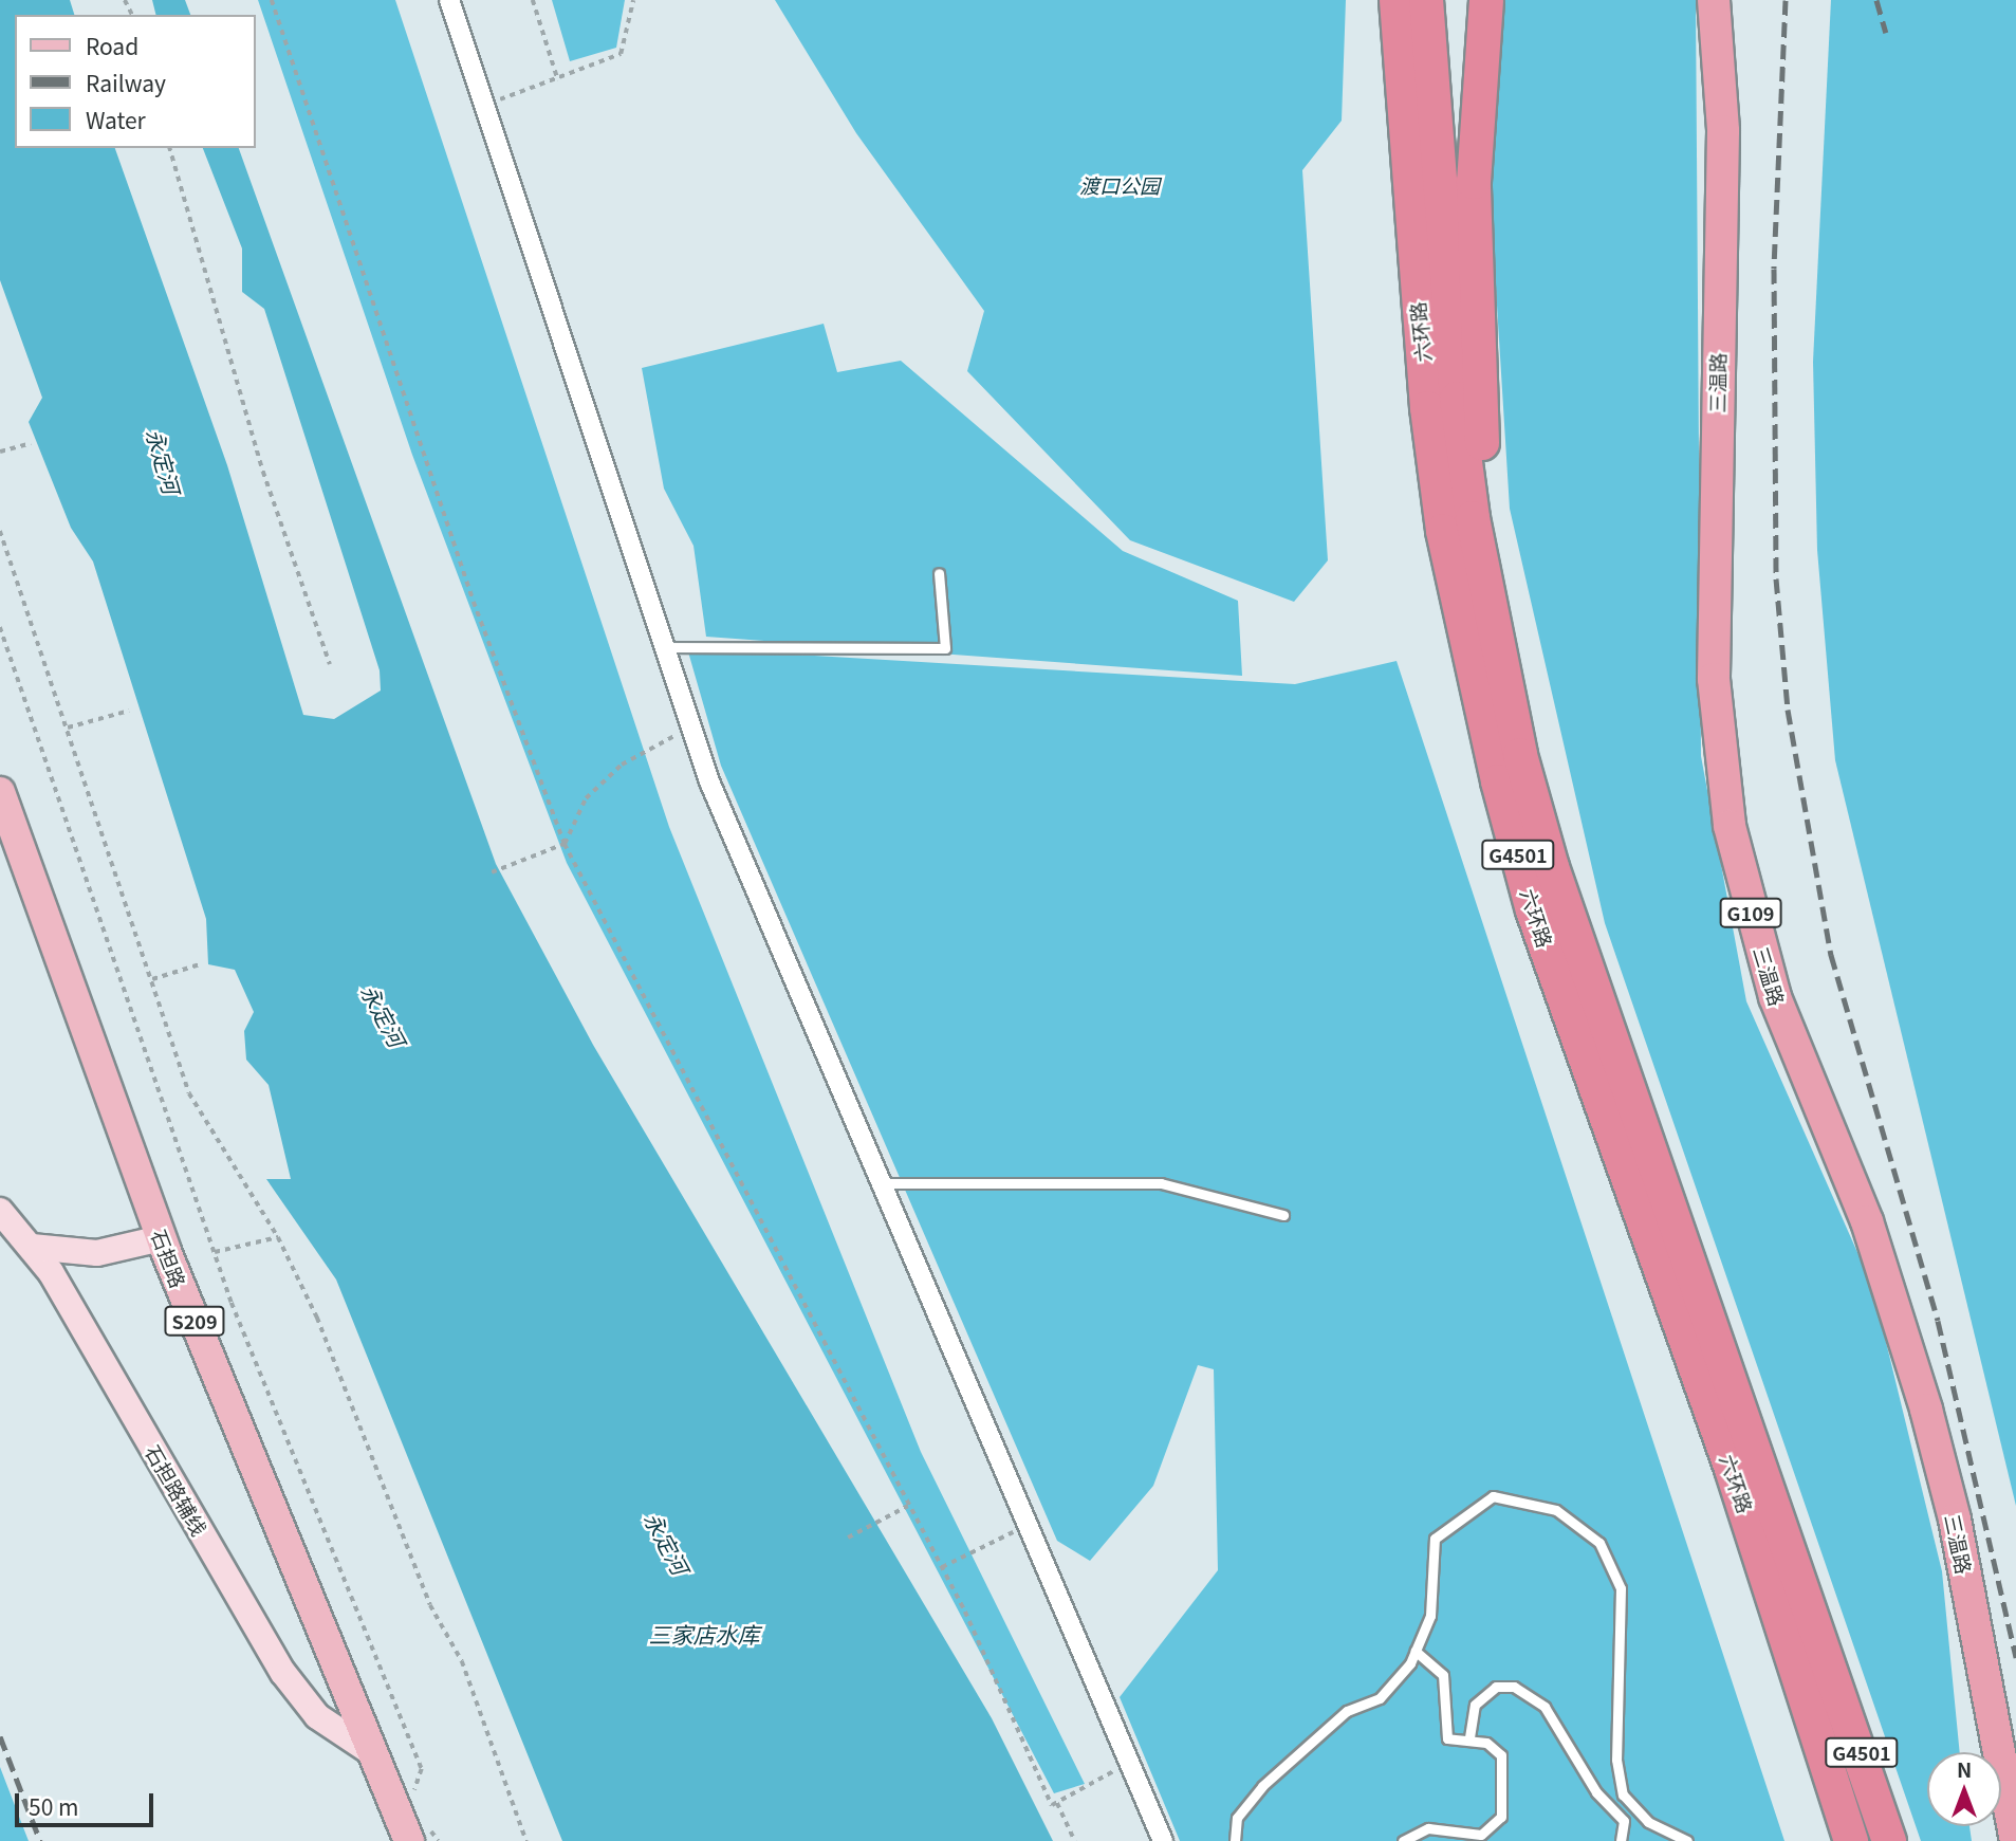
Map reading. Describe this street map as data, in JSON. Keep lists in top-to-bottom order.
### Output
{
  "streets": {
    "highway": [
      "六环路",
      "三温路",
      "G4501",
      "G109"
    ],
    "main road": ["石担路", "S209", "石担路辅线"]
  },
  "crossings": [
    ["石担路", "石担路辅线"]
  ],
  "water": ["永定河", "三家店水库"],
  "parks": ["渡口公园"],
  "legend": ["Road", "Railway", "Water"],
  "scale_bar": "50 m",
  "north": "top"
}
